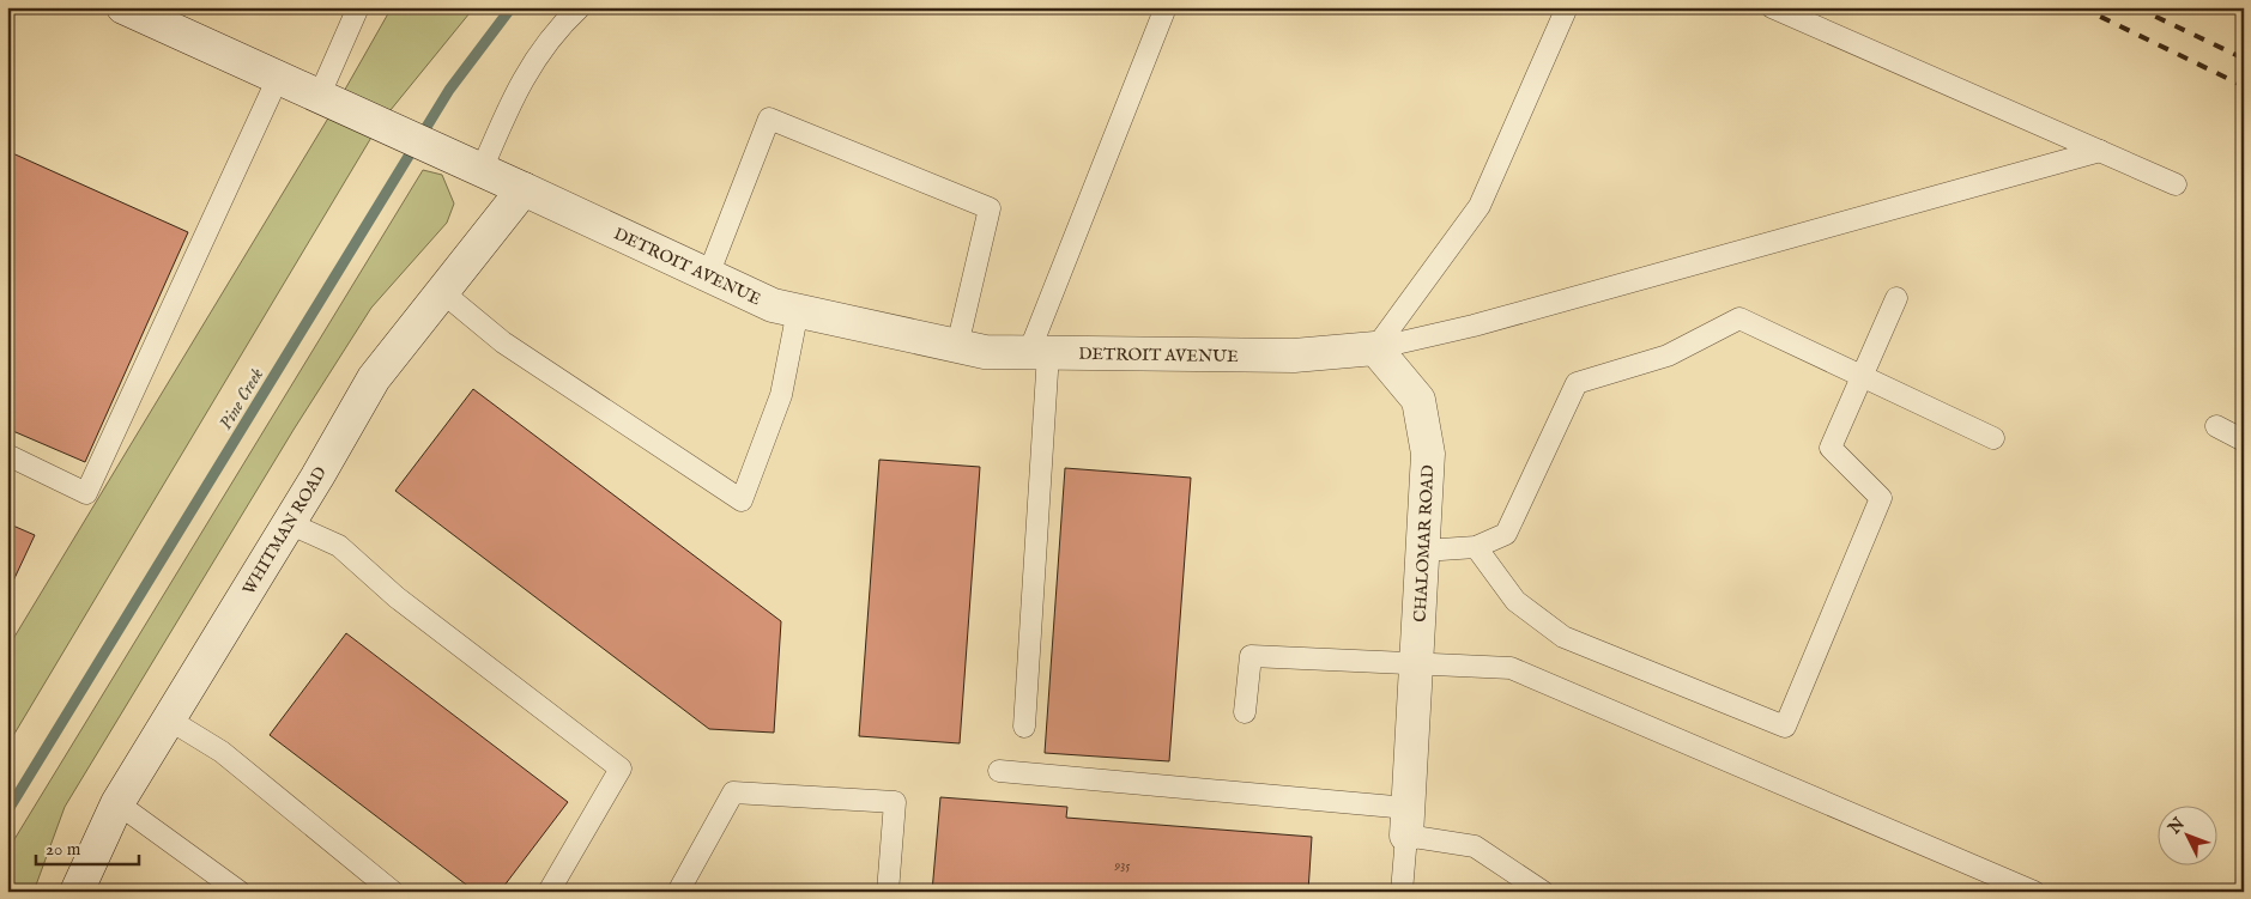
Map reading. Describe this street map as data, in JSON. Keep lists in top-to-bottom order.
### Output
{
  "streets": {
    "street": ["DETROIT AVENUE", "WHITMAN ROAD", "CHALOMAR ROAD"]
  },
  "crossings": [
    ["DETROIT AVENUE", "WHITMAN ROAD"],
    ["DETROIT AVENUE", "CHALOMAR ROAD"]
  ],
  "water": ["Pine Creek"],
  "house_numbers": ["935"],
  "scale_bar": "20 m",
  "north": "top left"
}
